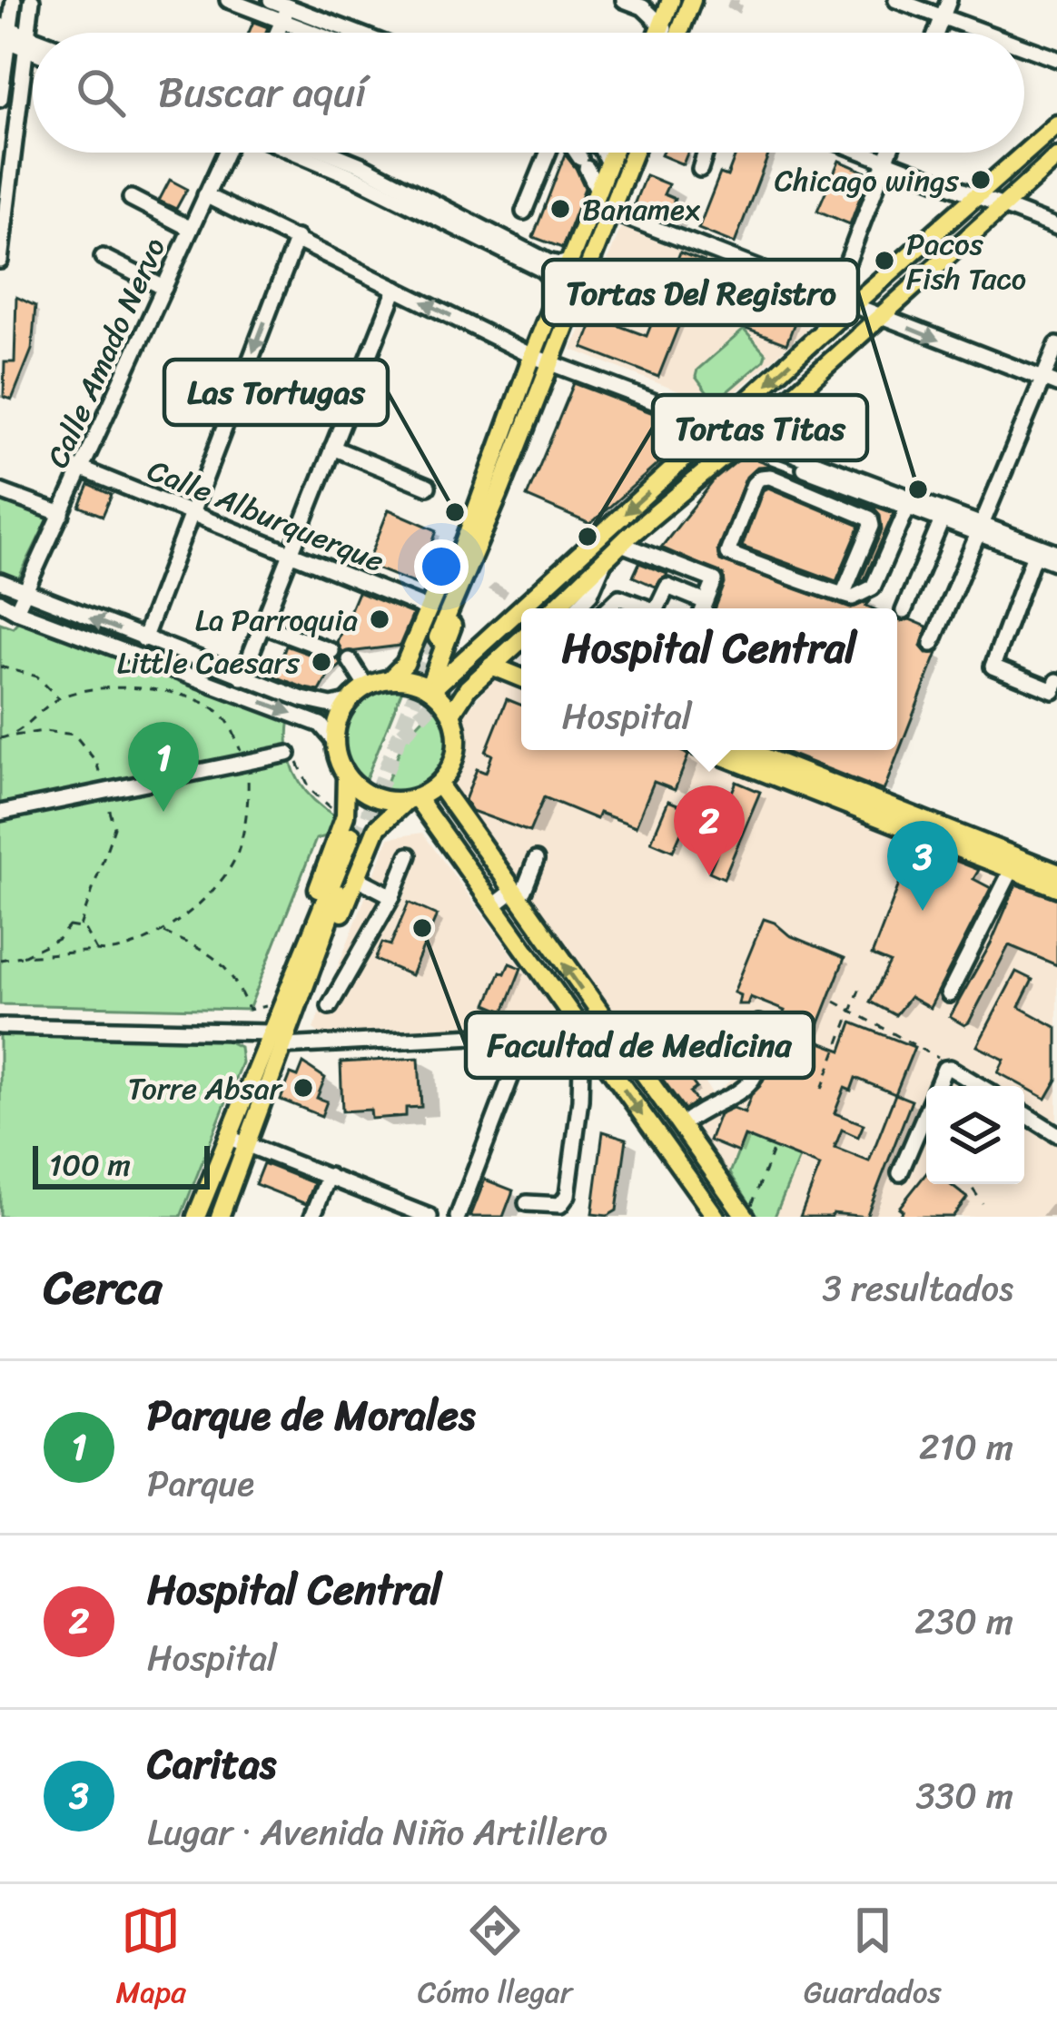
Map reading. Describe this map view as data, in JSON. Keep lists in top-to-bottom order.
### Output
{
  "streets": {
    "street": ["Calle Amado Nervo", "Calle Alburquerque"]
  },
  "crossings": [
    ["Calle Amado Nervo", "Calle Alburquerque"]
  ],
  "places": [
    "Chicago wings",
    "Banamex",
    "Pacos Fish Taco",
    "Tortas Del Registro",
    "Las Tortugas",
    "Tortas Titas",
    "La Parroquia",
    "Little Caesars",
    "Facultad de Medicina",
    "Torre Absar"
  ],
  "scale_bar": "100 m",
  "page": {
    "search": "Buscar aquí",
    "popup": ["Hospital Central", "Hospital"],
    "pins": ["1", "2", "3"],
    "scale": "100 m",
    "heading": ["Cerca", "3 resultados"],
    "list": [
      {
        "mark": "1",
        "name": "Parque de Morales",
        "note": "Parque",
        "value": "210 m"
      },
      {
        "mark": "2",
        "name": "Hospital Central",
        "note": "Hospital",
        "value": "230 m"
      },
      {
        "mark": "3",
        "name": "Caritas",
        "note": "Lugar · Avenida Niño Artillero",
        "value": "330 m"
      }
    ],
    "nav": ["Mapa", "Cómo llegar", "Guardados"]
  }
}
